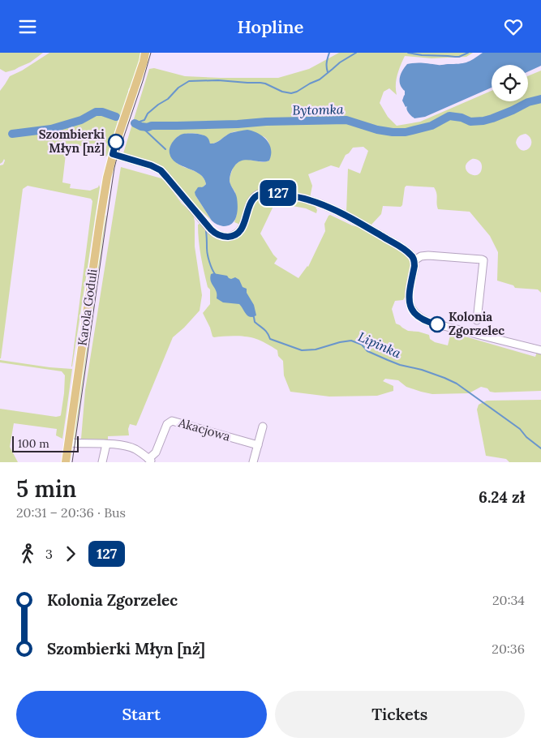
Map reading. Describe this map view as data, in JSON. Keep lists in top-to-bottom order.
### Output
{
  "streets": {
    "main road": ["Karola Goduli"],
    "street": ["Akacjowa"]
  },
  "crossings": [
    ["Karola Goduli", "Akacjowa"]
  ],
  "water": ["Bytomka", "Lipinka"],
  "places": ["Szombierki Młyn [nż]", "Kolonia Zgorzelec"],
  "lines": ["bus line 127"],
  "scale_bar": "100 m",
  "page": {
    "header": "Hopline",
    "on_map": "127",
    "scale": "100 m",
    "heading": ["5 min", "20:31 – 20:36 · Bus", "6.24 zł"],
    "legs": ["3", "127"],
    "list": [
      {
        "name": "Kolonia Zgorzelec",
        "value": "20:34"
      },
      {
        "name": "Szombierki Młyn [nż]",
        "value": "20:36"
      }
    ],
    "buttons": ["Start", "Tickets"]
  }
}
